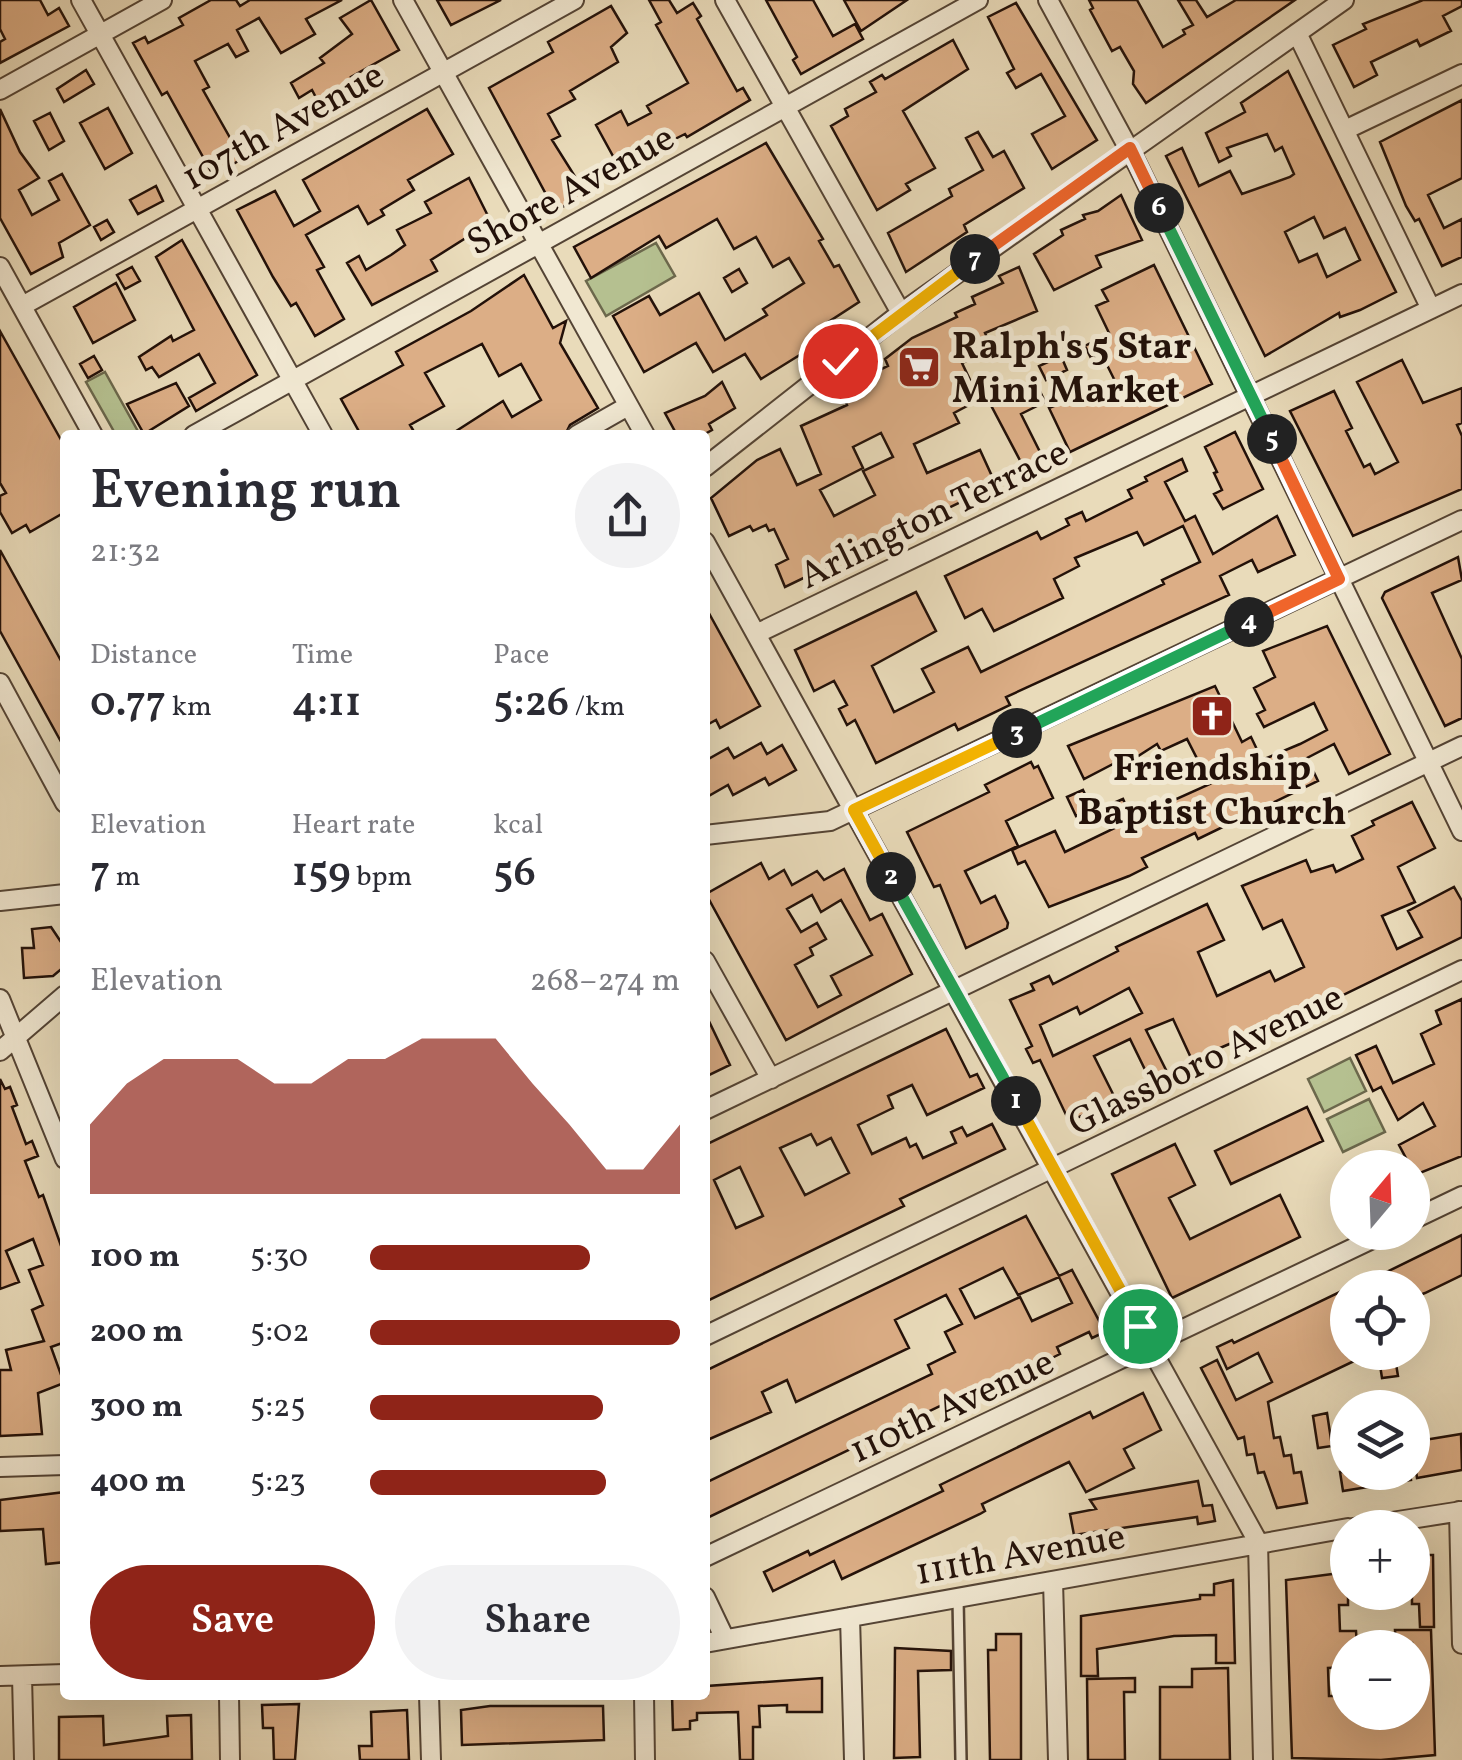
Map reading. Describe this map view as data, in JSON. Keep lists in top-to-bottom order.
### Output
{
  "streets": {
    "street": [
      "107th Avenue",
      "Shore Avenue",
      "Arlington Terrace",
      "Glassboro Avenue",
      "110th Avenue",
      "111th Avenue"
    ]
  },
  "places": {
    "supermarket": ["Ralph's 5 Star Mini Market"],
    "church": ["Friendship Baptist Church"]
  },
  "north": "top",
  "page": {
    "pins": [
      "6",
      "7",
      "5",
      "4",
      "3",
      "2",
      "1"
    ],
    "heading": ["Evening run", "21:32"],
    "stats": [
      ["Distance", "0.77 km"],
      ["Time", "4:11"],
      ["Pace", "5:26 /km"],
      ["Elevation", "7 m"],
      ["Heart rate", "159 bpm"],
      ["kcal", "56"]
    ],
    "chart": ["Elevation", "268–274 m"],
    "map_buttons": ["+", "−"],
    "list": [
      {
        "name": "100 m",
        "note": "5:30"
      },
      {
        "name": "200 m",
        "note": "5:02"
      },
      {
        "name": "300 m",
        "note": "5:25"
      },
      {
        "name": "400 m",
        "note": "5:23"
      }
    ],
    "buttons": ["Save", "Share"]
  }
}
